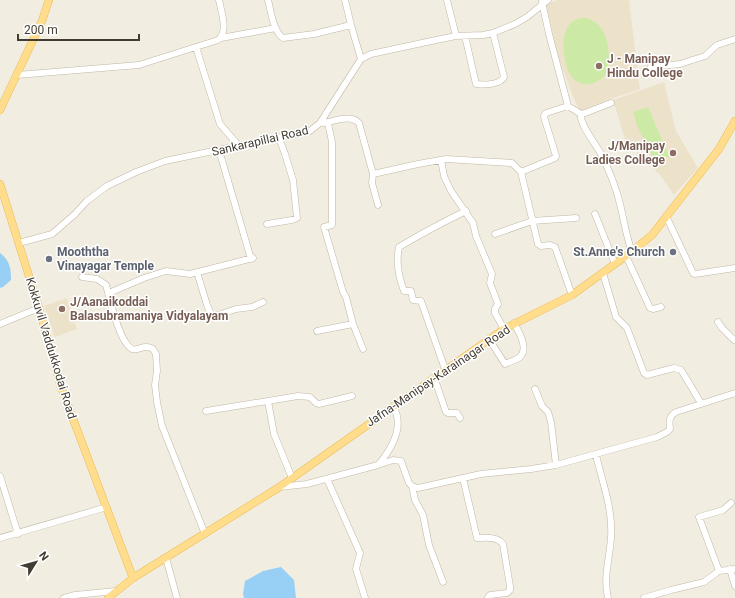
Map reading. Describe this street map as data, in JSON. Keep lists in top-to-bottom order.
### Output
{
  "streets": {
    "main road": ["Kokkuvil Vaddukkodai Road", "Jafna-Manipay-Karainagar Road"],
    "street": ["Sankarapillai Road"]
  },
  "crossings": [
    ["Sankarapillai Road", "Kokkuvil Vaddukkodai Road"],
    ["Kokkuvil Vaddukkodai Road", "Jafna-Manipay-Karainagar Road"]
  ],
  "places": [
    "J - Manipay Hindu College",
    "J/Manipay Ladies College",
    "St.Anne's Church",
    "Mooththa Vinayagar Temple",
    "J/Aanaikoddai Balasubramaniya Vidyalayam"
  ],
  "scale_bar": "200 m",
  "north": "top right"
}
